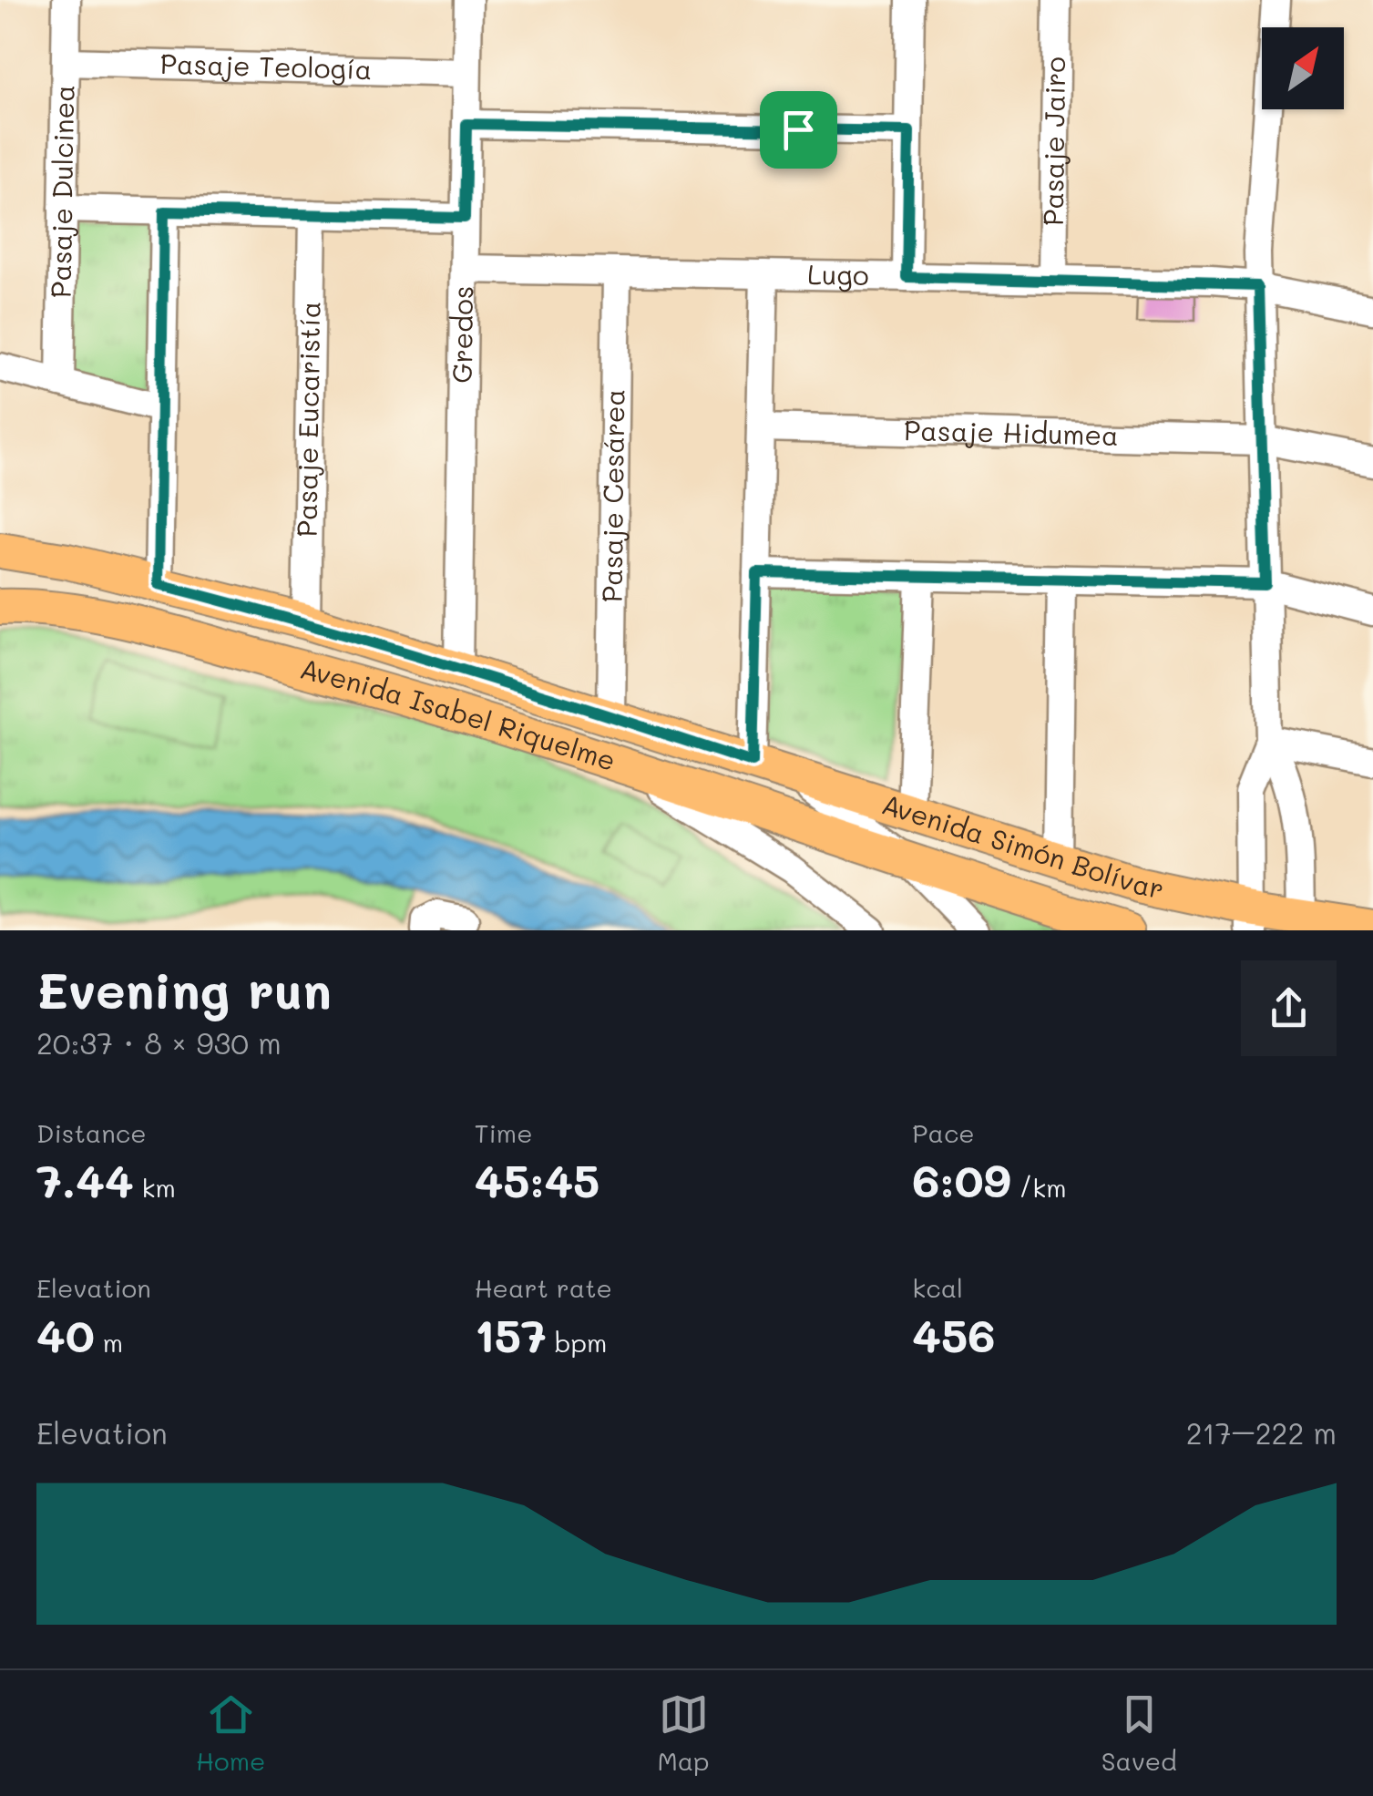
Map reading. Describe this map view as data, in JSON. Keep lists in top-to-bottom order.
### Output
{
  "streets": {
    "main road": ["Avenida Isabel Riquelme", "Avenida Simón Bolívar"],
    "street": [
      "Pasaje Teología",
      "Pasaje Jairo",
      "Pasaje Dulcinea",
      "Lugo",
      "Gredos",
      "Pasaje Eucaristía",
      "Pasaje Hidumea",
      "Pasaje Cesárea"
    ]
  },
  "crossings": [
    ["Pasaje Teología", "Pasaje Dulcinea"],
    ["Pasaje Teología", "Gredos"],
    ["Pasaje Jairo", "Lugo"],
    ["Lugo", "Gredos"],
    ["Lugo", "Pasaje Cesárea"],
    ["Gredos", "Avenida Simón Bolívar"],
    ["Pasaje Eucaristía", "Avenida Simón Bolívar"],
    ["Pasaje Cesárea", "Avenida Simón Bolívar"],
    ["Avenida Isabel Riquelme", "Avenida Simón Bolívar"]
  ],
  "north": "top right",
  "page": {
    "heading": ["Evening run", "20:37 · 8 × 930 m"],
    "stats": [
      ["Distance", "7.44 km"],
      ["Time", "45:45"],
      ["Pace", "6:09 /km"],
      ["Elevation", "40 m"],
      ["Heart rate", "157 bpm"],
      ["kcal", "456"]
    ],
    "chart": ["Elevation", "217–222 m"],
    "tabs": ["Home", "Map", "Saved"]
  }
}
